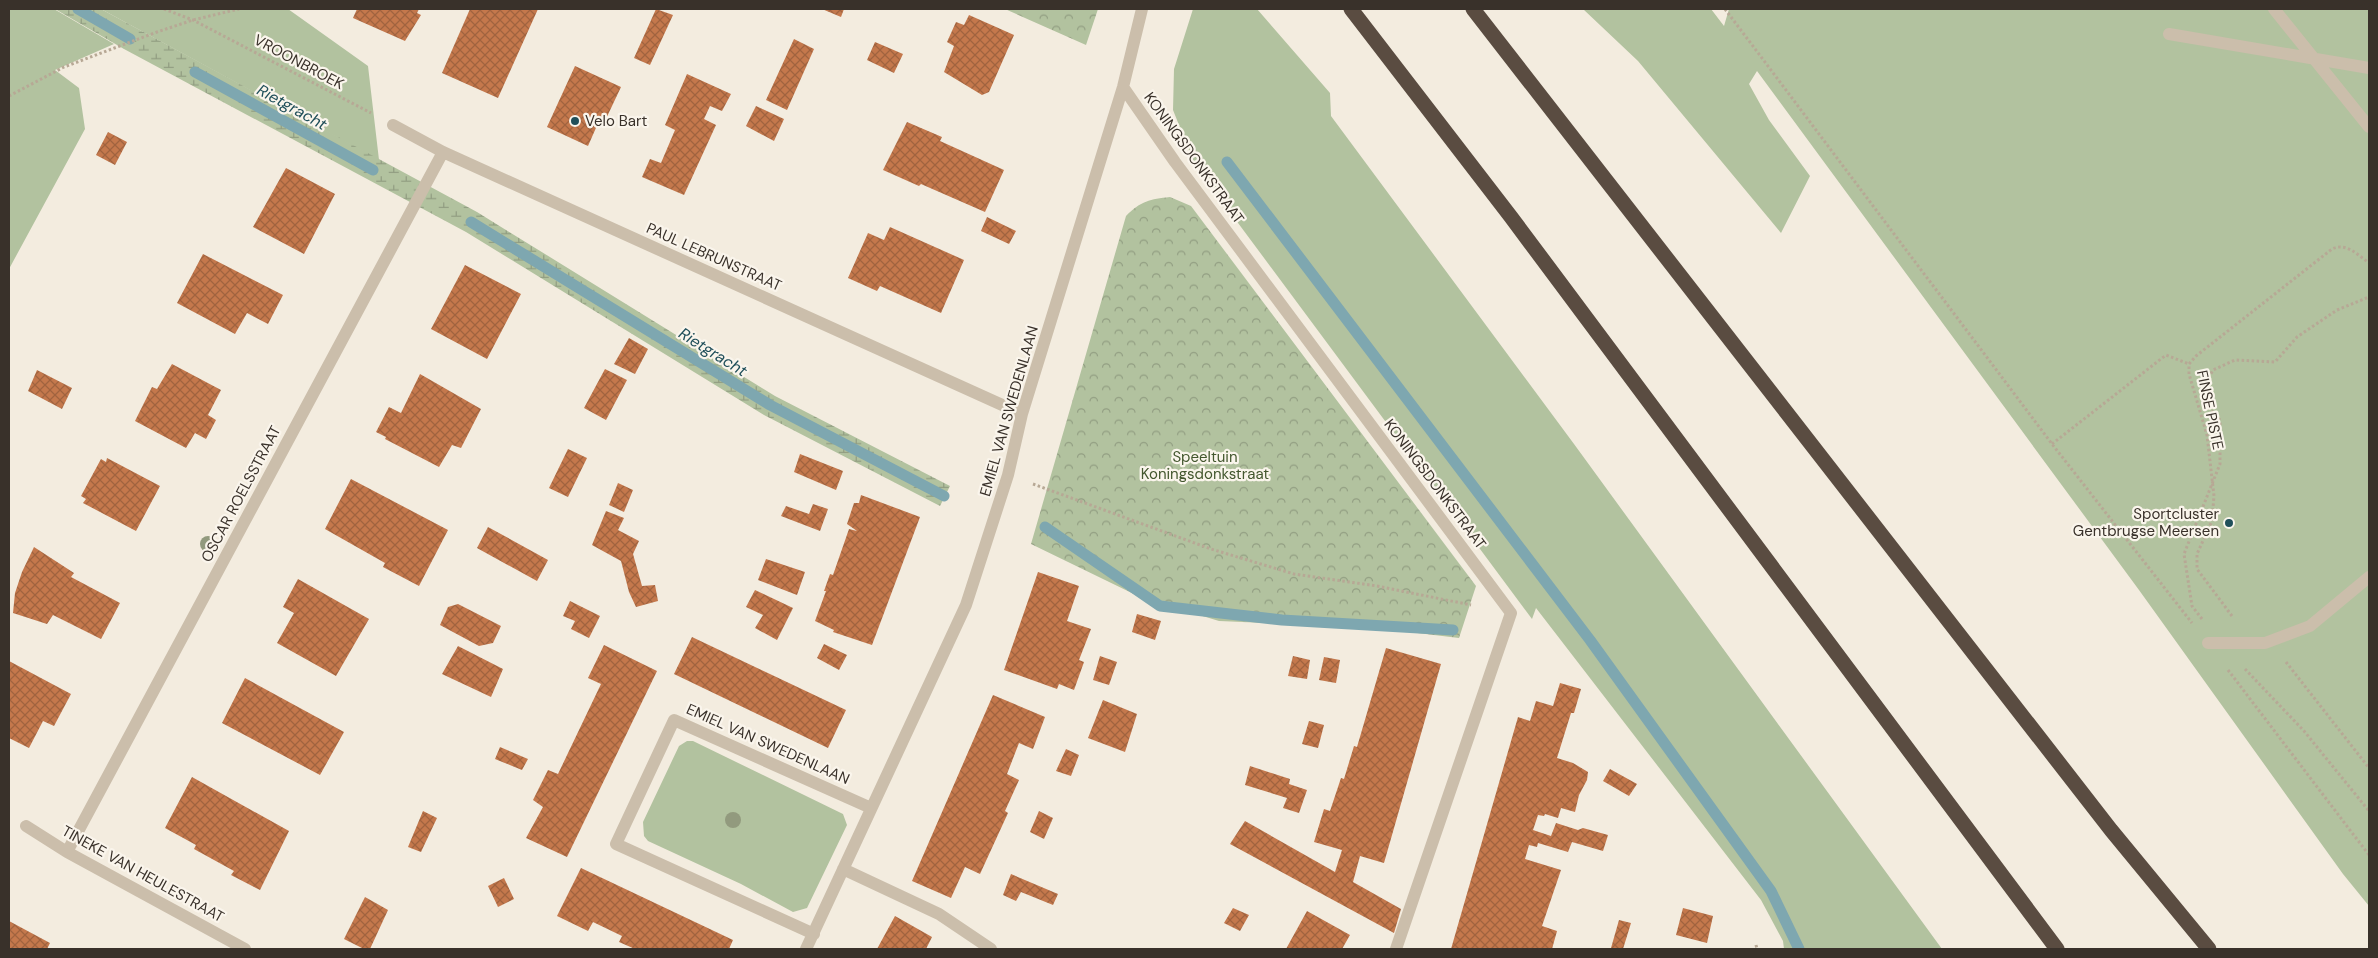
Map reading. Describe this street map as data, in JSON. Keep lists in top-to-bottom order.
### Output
{
  "streets": {
    "street": [
      "KONINGSDONKSTRAAT",
      "PAUL LEBRUNSTRAAT",
      "EMIEL VAN SWEDENLAAN",
      "OSCAR ROELSSTRAAT",
      "TINEKE VAN HEULESTRAAT"
    ],
    "path": ["VROONBROEK", "FINSE PISTE"]
  },
  "crossings": [
    ["VROONBROEK", "PAUL LEBRUNSTRAAT"],
    ["KONINGSDONKSTRAAT", "EMIEL VAN SWEDENLAAN"],
    ["PAUL LEBRUNSTRAAT", "EMIEL VAN SWEDENLAAN"],
    ["PAUL LEBRUNSTRAAT", "OSCAR ROELSSTRAAT"],
    ["OSCAR ROELSSTRAAT", "TINEKE VAN HEULESTRAAT"]
  ],
  "water": ["Rietgracht"],
  "parks": ["Speeltuin Koningsdonkstraat"],
  "places": ["Velo Bart", "Sportcluster Gentbrugse Meersen"]
}
